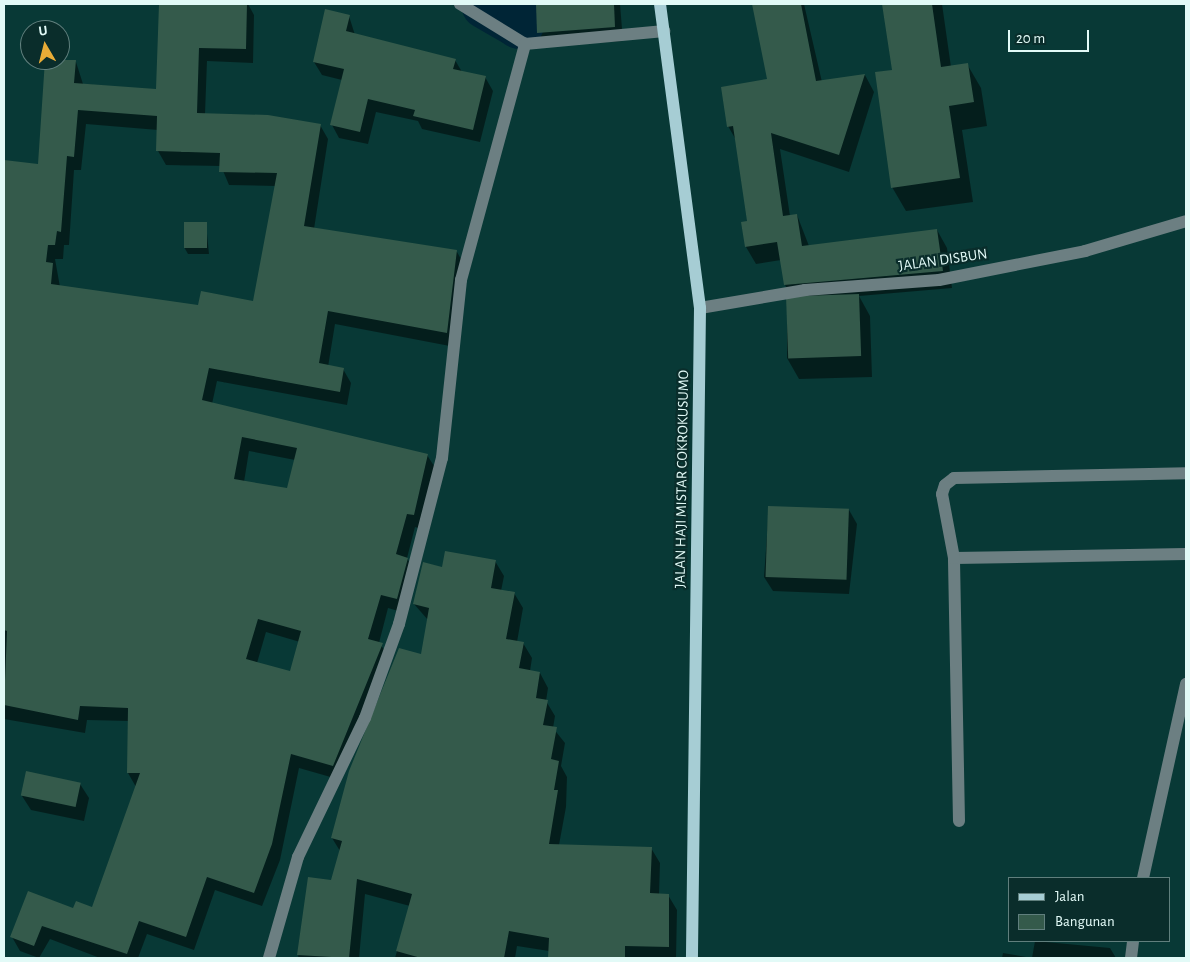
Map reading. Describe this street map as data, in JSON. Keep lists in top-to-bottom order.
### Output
{
  "streets": {
    "main road": ["JALAN HAJI MISTAR COKROKUSUMO"],
    "street": ["JALAN DISBUN"]
  },
  "crossings": [
    ["JALAN DISBUN", "JALAN HAJI MISTAR COKROKUSUMO"]
  ],
  "legend": ["Jalan", "Bangunan"],
  "scale_bar": "20 m",
  "north": "top"
}
